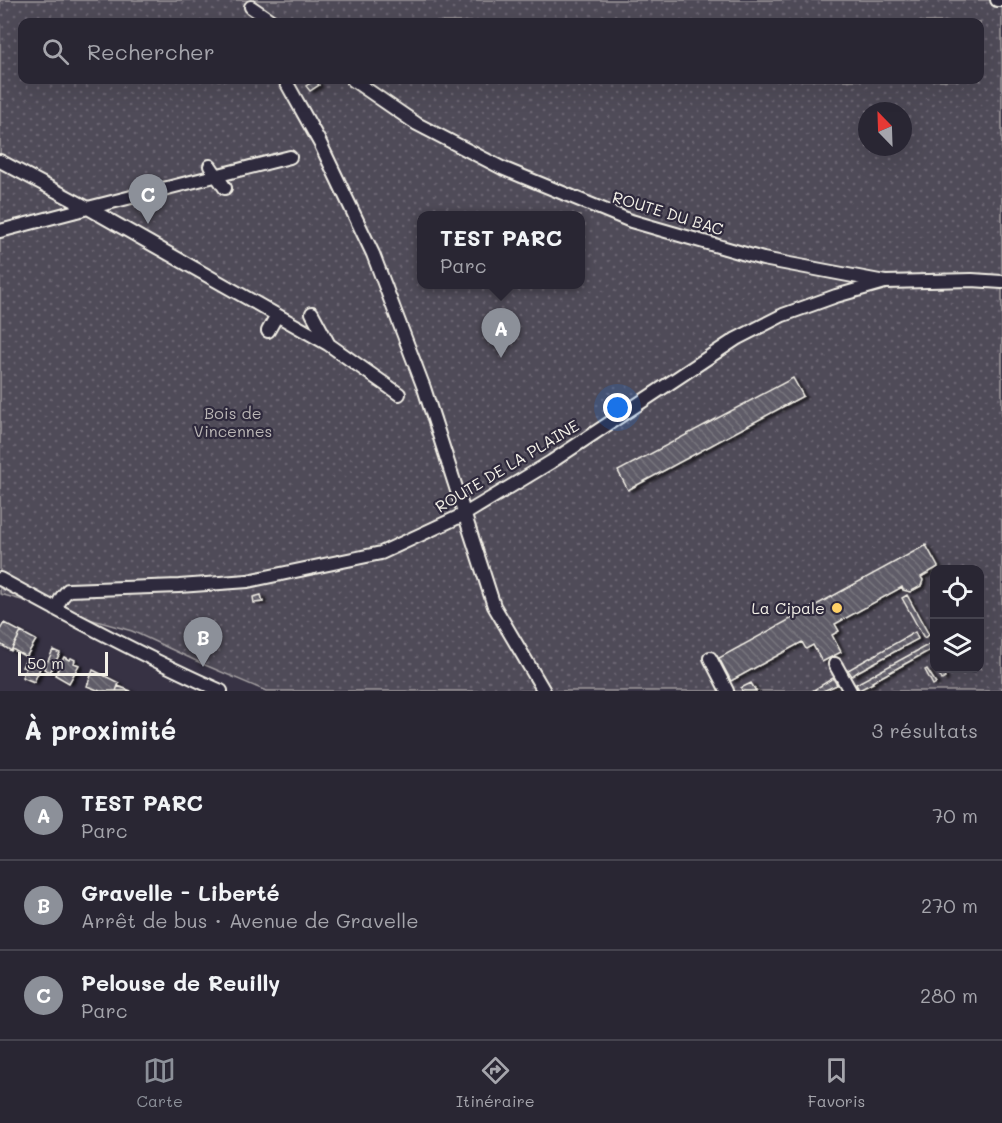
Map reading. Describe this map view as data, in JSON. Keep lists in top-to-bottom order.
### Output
{
  "streets": {
    "street": ["ROUTE DU BAC", "ROUTE DE LA PLAINE"]
  },
  "crossings": [
    ["ROUTE DU BAC", "ROUTE DE LA PLAINE"]
  ],
  "parks": ["Bois de Vincennes"],
  "places": ["La Cipale"],
  "scale_bar": "50 m",
  "north": "top left",
  "page": {
    "search": "Rechercher",
    "pins": ["C", "A", "B"],
    "popup": ["TEST PARC", "Parc"],
    "scale": "50 m",
    "heading": ["À proximité", "3 résultats"],
    "list": [
      {
        "mark": "A",
        "name": "TEST PARC",
        "note": "Parc",
        "value": "70 m"
      },
      {
        "mark": "B",
        "name": "Gravelle - Liberté",
        "note": "Arrêt de bus · Avenue de Gravelle",
        "value": "270 m"
      },
      {
        "mark": "C",
        "name": "Pelouse de Reuilly",
        "note": "Parc",
        "value": "280 m"
      }
    ],
    "nav": ["Carte", "Itinéraire", "Favoris"]
  }
}
